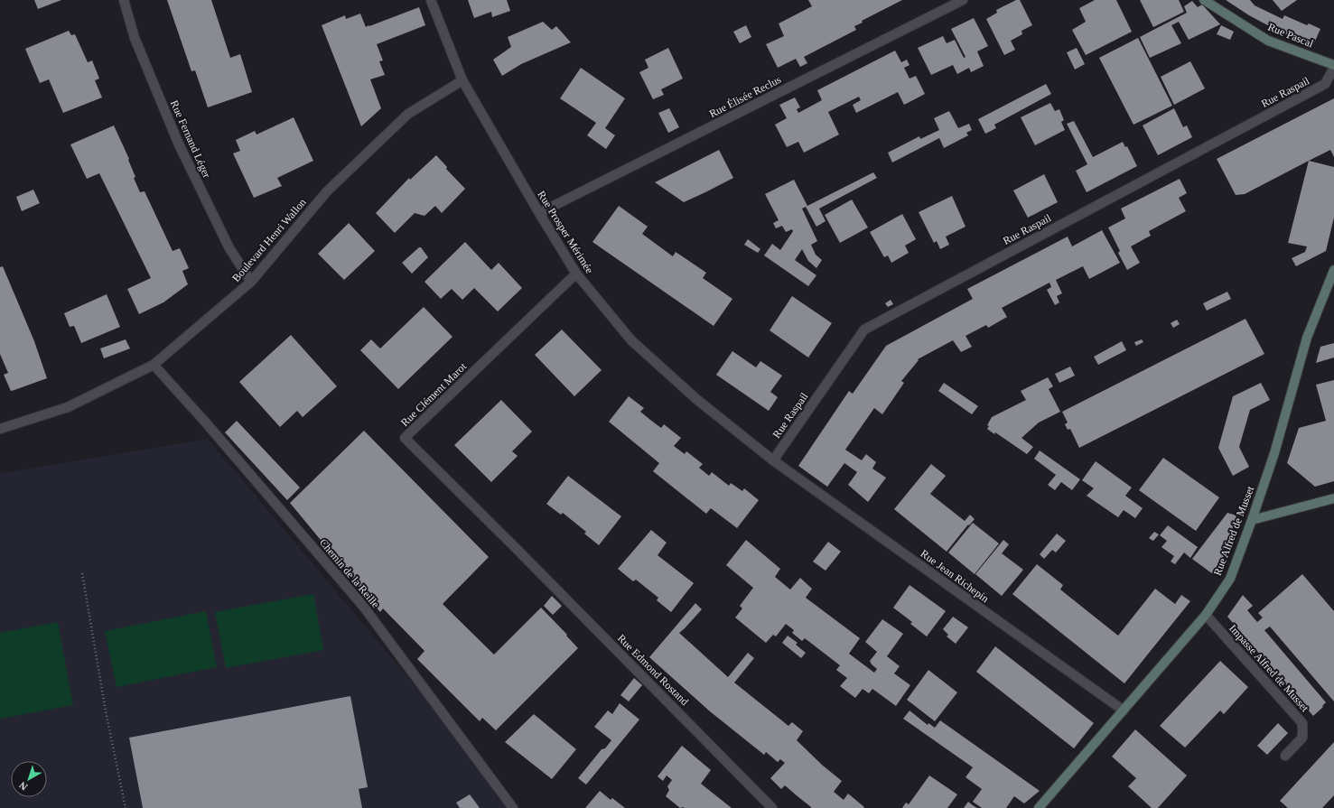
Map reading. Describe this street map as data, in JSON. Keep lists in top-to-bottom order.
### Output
{
  "streets": {
    "street": [
      "Rue Pascal",
      "Rue Raspail",
      "Rue Élisée Reclus",
      "Rue Fernand Léger",
      "Rue Prosper Mérimée",
      "Boulevard Henri Wallon",
      "Rue Clément Marot",
      "Rue Alfred de Musset",
      "Chemin de la Reille",
      "Rue Jean Richepin",
      "Impasse Alfred de Musset",
      "Rue Edmond Rostand"
    ]
  },
  "crossings": [
    ["Rue Raspail", "Rue Prosper Mérimée"],
    ["Rue Raspail", "Rue Jean Richepin"],
    ["Rue Élisée Reclus", "Rue Prosper Mérimée"],
    ["Rue Fernand Léger", "Boulevard Henri Wallon"],
    ["Rue Prosper Mérimée", "Boulevard Henri Wallon"],
    ["Rue Prosper Mérimée", "Rue Clément Marot"],
    ["Rue Prosper Mérimée", "Rue Jean Richepin"],
    ["Boulevard Henri Wallon", "Chemin de la Reille"],
    ["Rue Clément Marot", "Rue Edmond Rostand"],
    ["Rue Alfred de Musset", "Rue Jean Richepin"],
    ["Rue Alfred de Musset", "Impasse Alfred de Musset"]
  ],
  "north": "bottom left"
}
